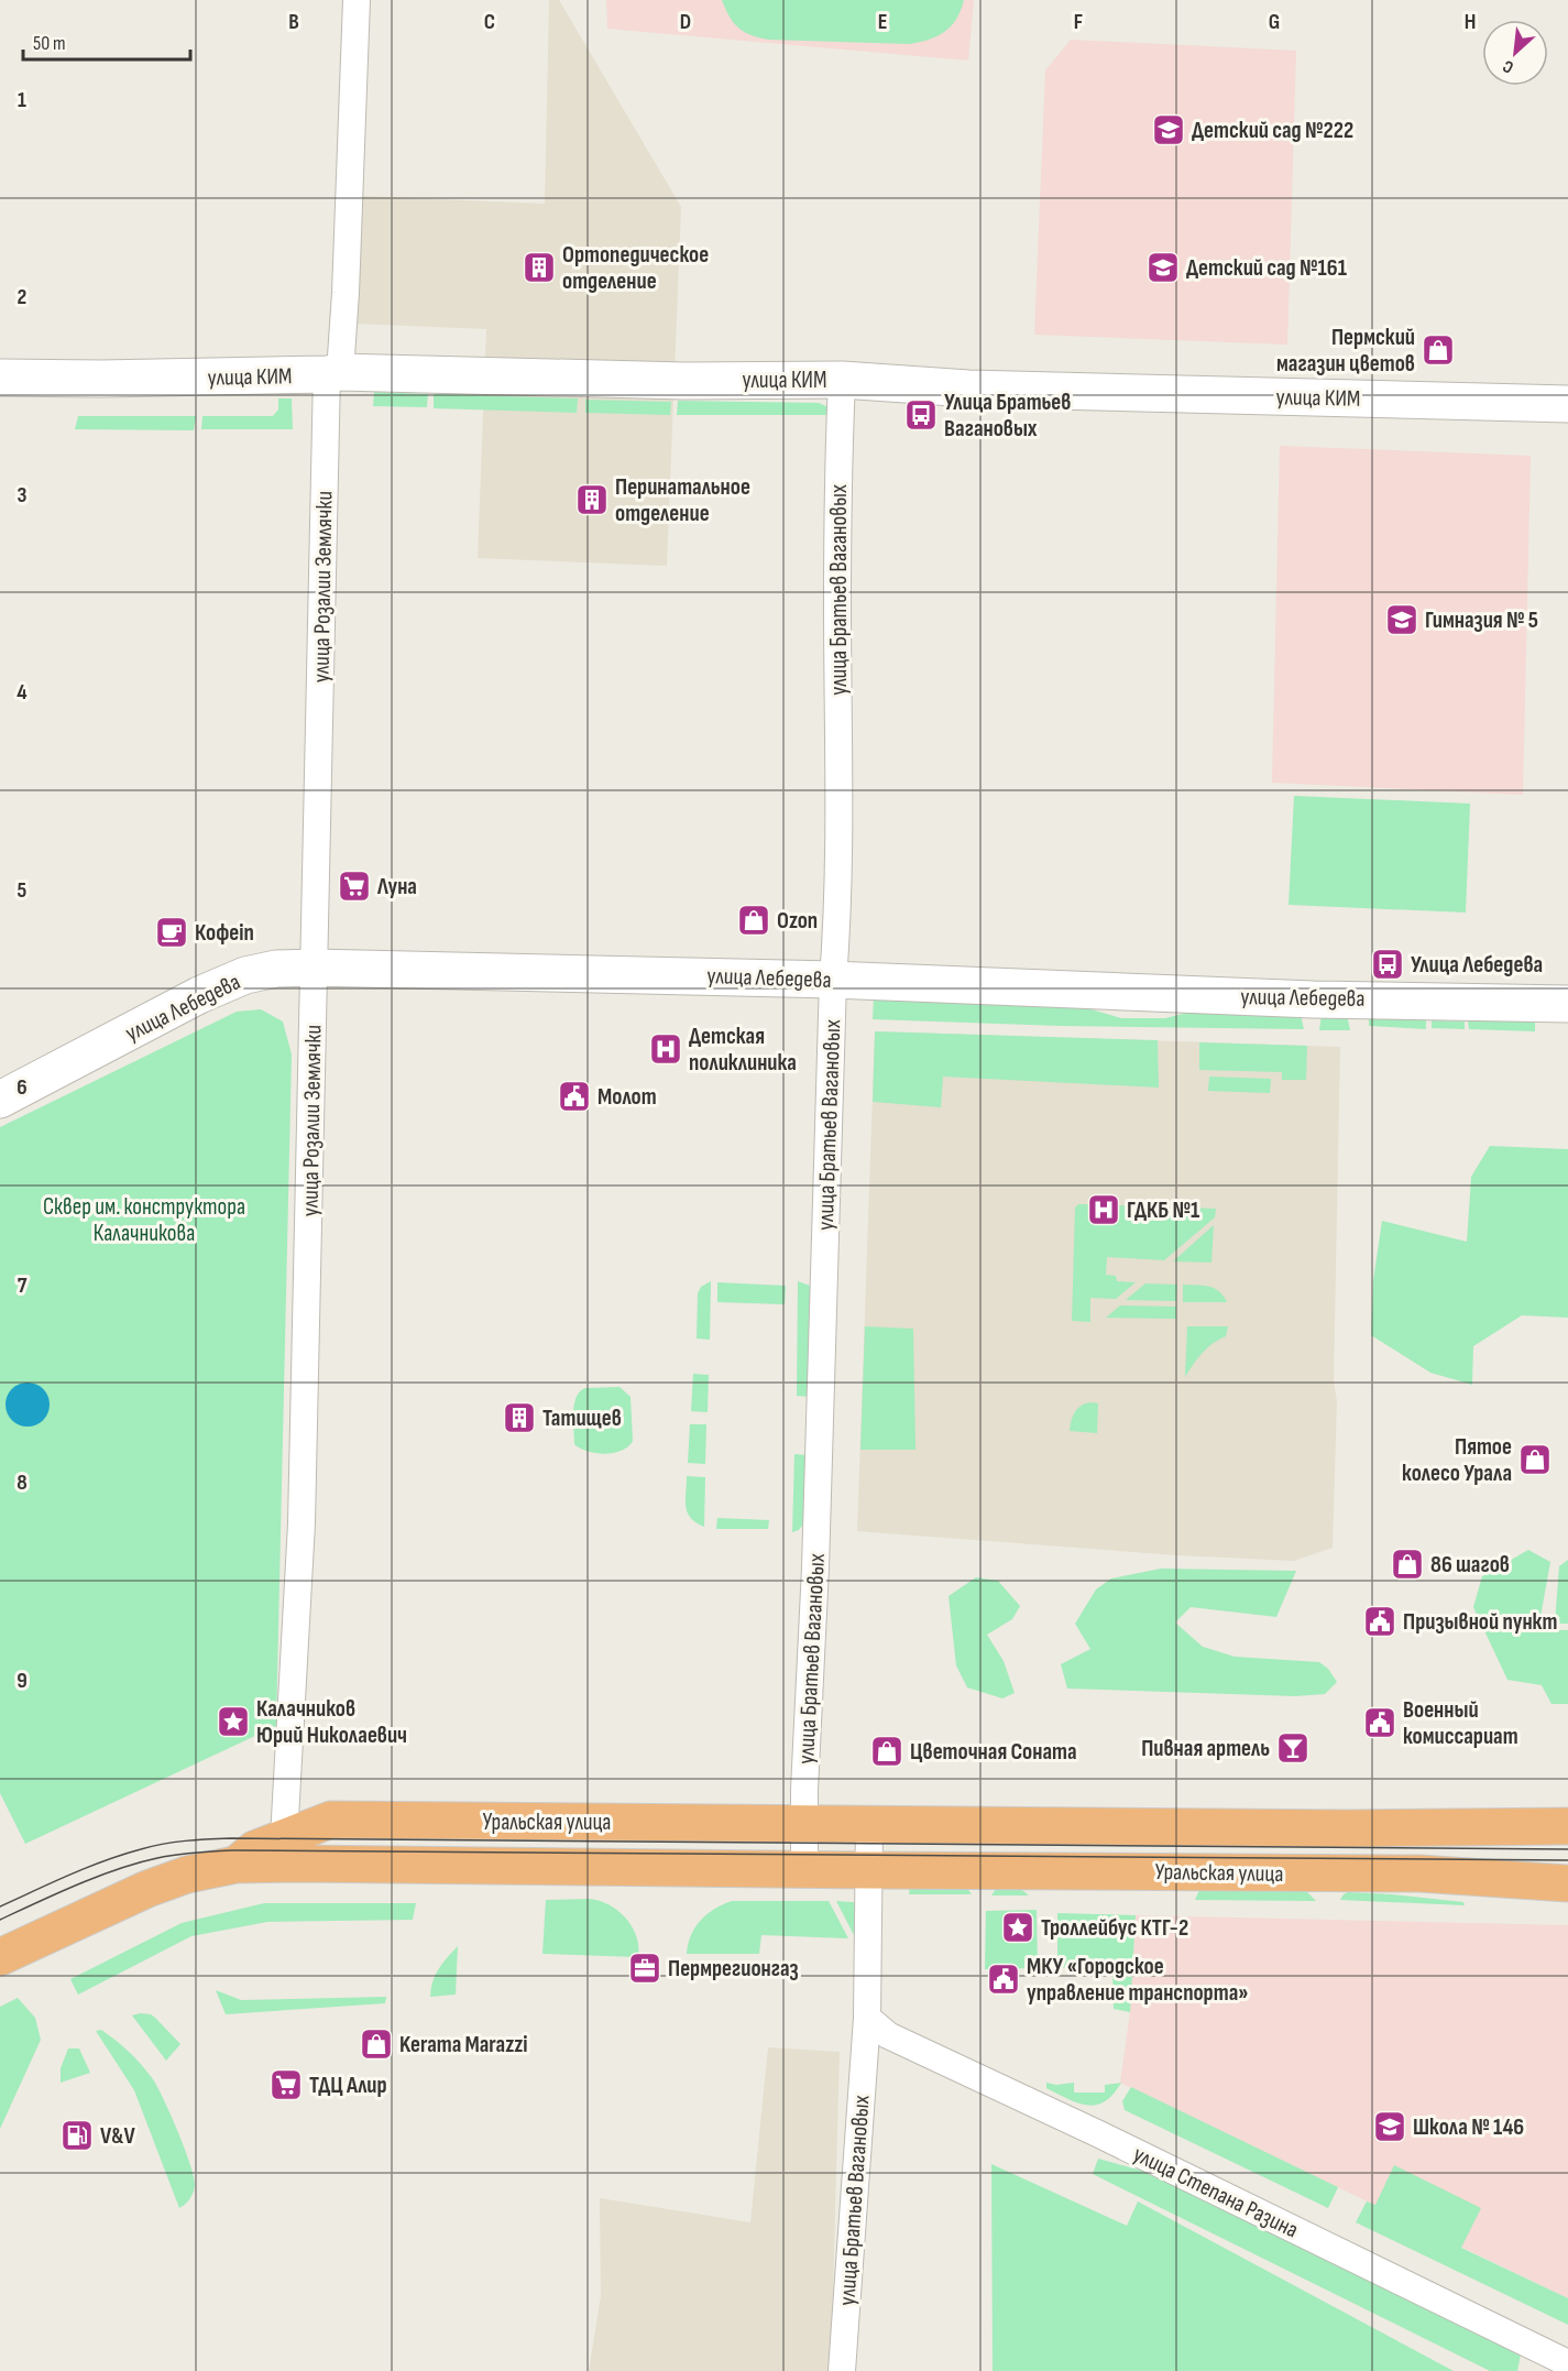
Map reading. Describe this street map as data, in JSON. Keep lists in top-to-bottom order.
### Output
{
  "streets": {
    "main road": ["Уральская улица"],
    "street": [
      "улица КИМ",
      "улица Розалии Землячки",
      "улица Братьев Вагановых",
      "улица Лебедева",
      "улица Степана Разина"
    ]
  },
  "crossings": [
    ["улица КИМ", "улица Розалии Землячки"],
    ["улица КИМ", "улица Братьев Вагановых"],
    ["улица Розалии Землячки", "улица Лебедева"],
    ["улица Розалии Землячки", "Уральская улица"],
    ["улица Братьев Вагановых", "улица Лебедева"],
    ["улица Братьев Вагановых", "Уральская улица"],
    ["улица Братьев Вагановых", "улица Степана Разина"]
  ],
  "parks": ["Сквер им. конструктора Калачникова"],
  "places": {
    "school or university": [
      "Детский сад №222",
      "Детский сад №161",
      "Гимназия № 5",
      "Школа № 146"
    ],
    "building": ["Ортопедическое отделение", "Перинатальное отделение", "Татищев"],
    "shop": [
      "Пермский магазин цветов",
      "Ozon",
      "Пятое колесо Урала",
      "86 шагов",
      "Цветочная Соната",
      "Kerama Marazzi"
    ],
    "bus stop": ["Улица Братьев Вагановых", "Улица Лебедева"],
    "supermarket": ["Луна", "ТДЦ Алир"],
    "cafe": ["Кофеin"],
    "hospital": ["Детская поликлиника", "ГДКБ №1"],
    "public building": [
      "Молот",
      "Призывной пункт",
      "Военный комиссариат",
      "МКУ «Городское управление транспорта»"
    ],
    "place": ["Калачников Юрий Николаевич", "Троллейбус КТГ-2"],
    "bar": ["Пивная артель"],
    "office": ["Пермрегионгаз"],
    "fuel station": ["V&V"]
  },
  "scale_bar": "50 m",
  "north": "bottom left",
  "grid": {
    "columns": [
      "B",
      "C",
      "D",
      "E",
      "F",
      "G",
      "H"
    ],
    "rows": [
      "1",
      "2",
      "3",
      "4",
      "5",
      "6",
      "7",
      "8",
      "9"
    ]
  }
}
